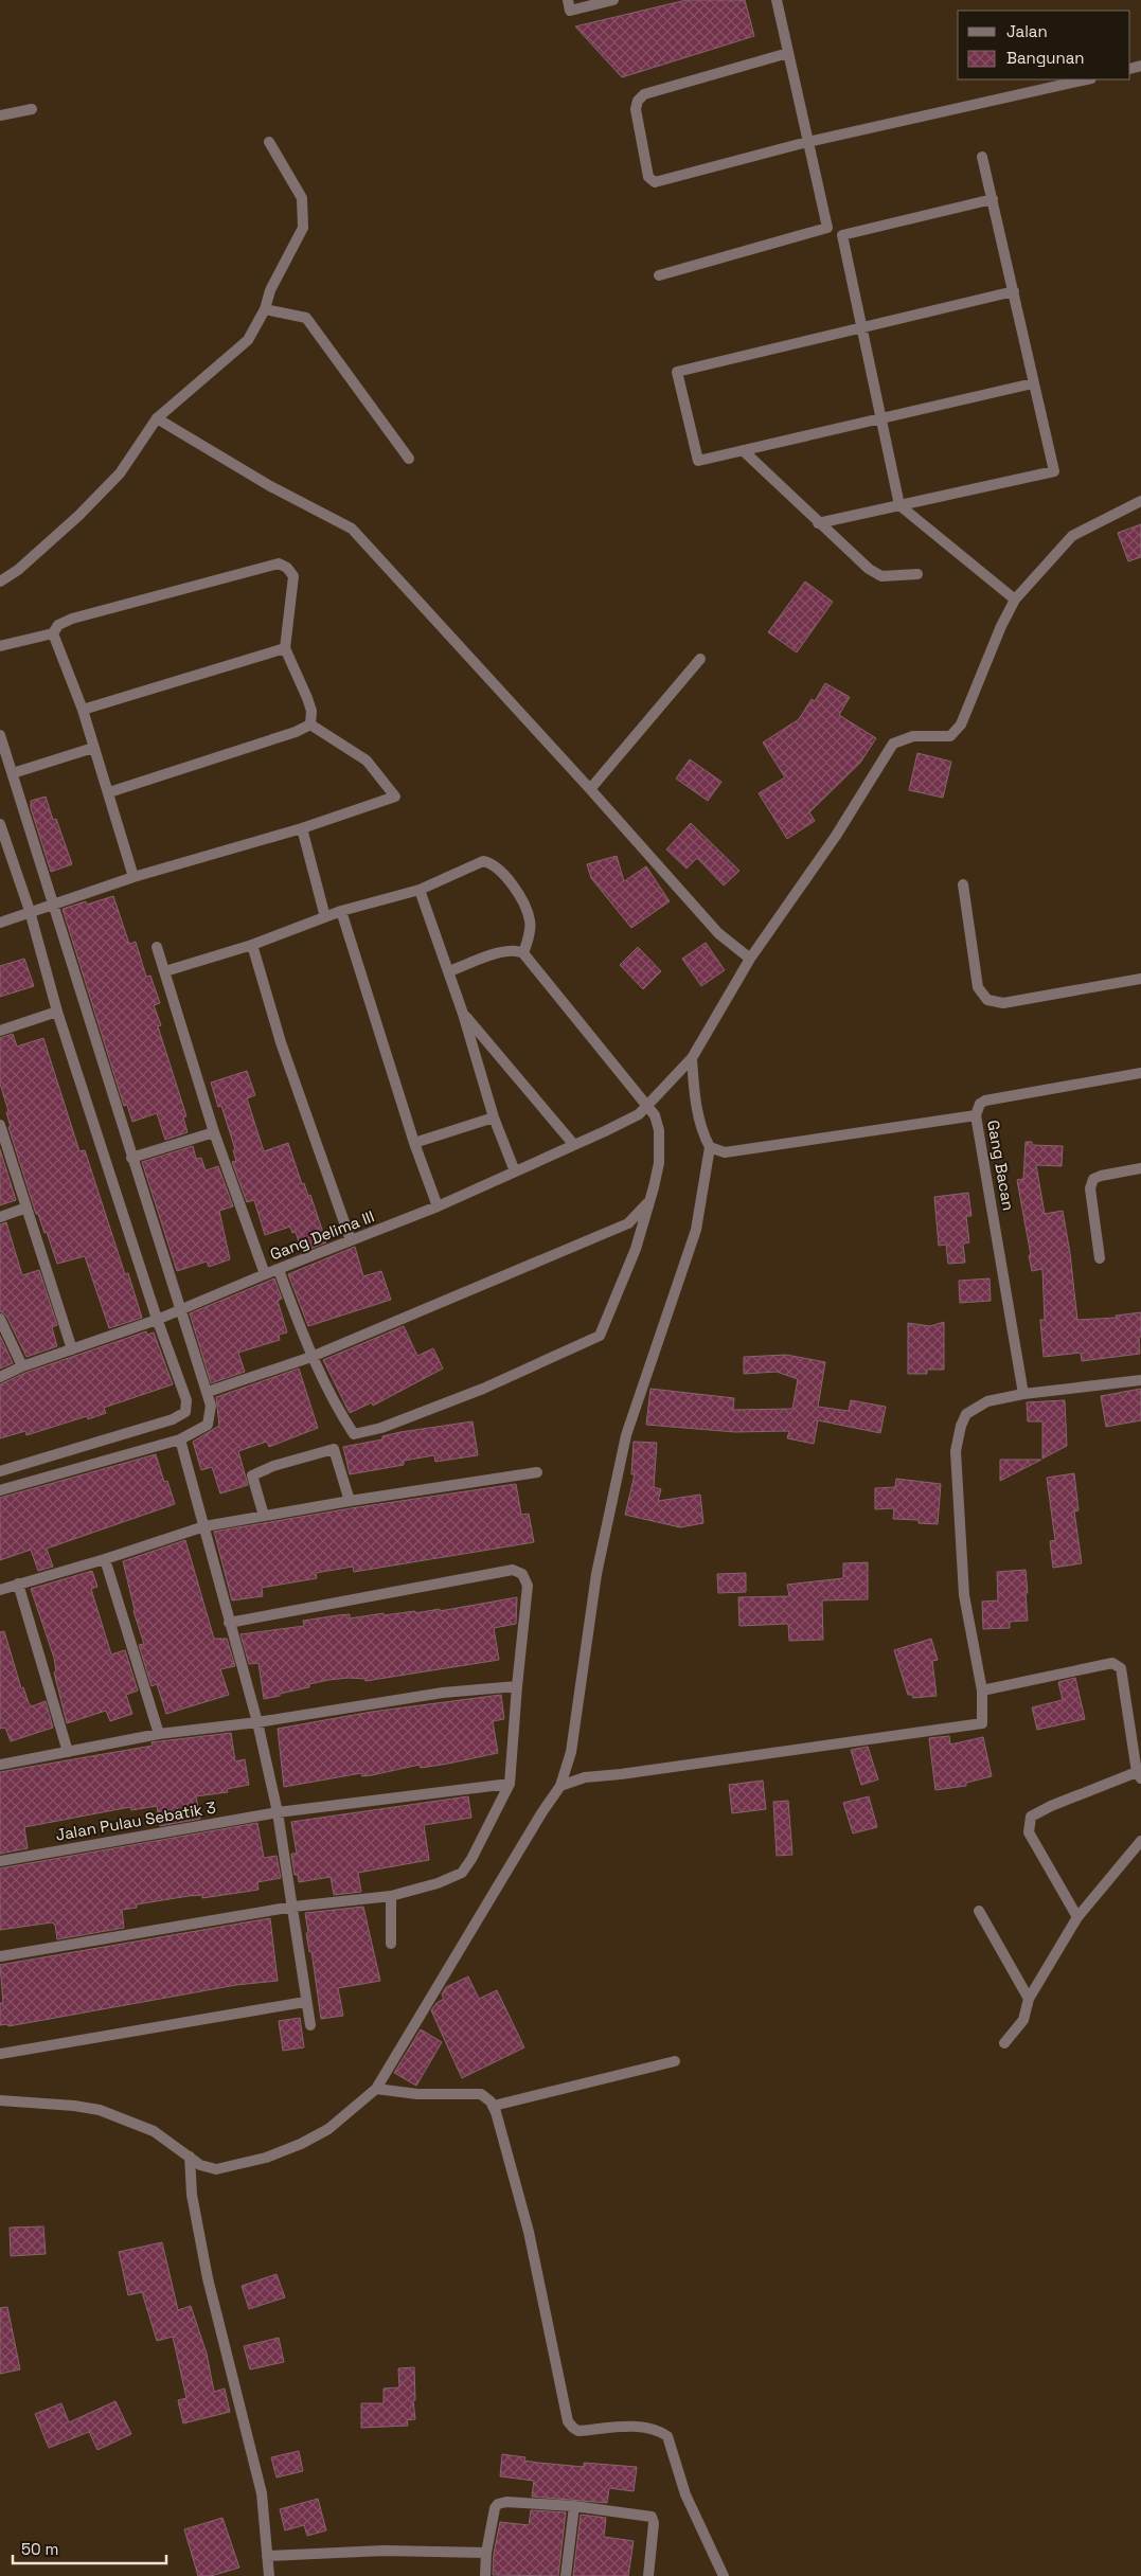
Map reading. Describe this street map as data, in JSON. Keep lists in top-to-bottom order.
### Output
{
  "streets": {
    "street": ["Gang Bacan", "Gang Delima III", "Jalan Pulau Sebatik 3"]
  },
  "legend": ["Jalan", "Bangunan"],
  "scale_bar": "50 m"
}
